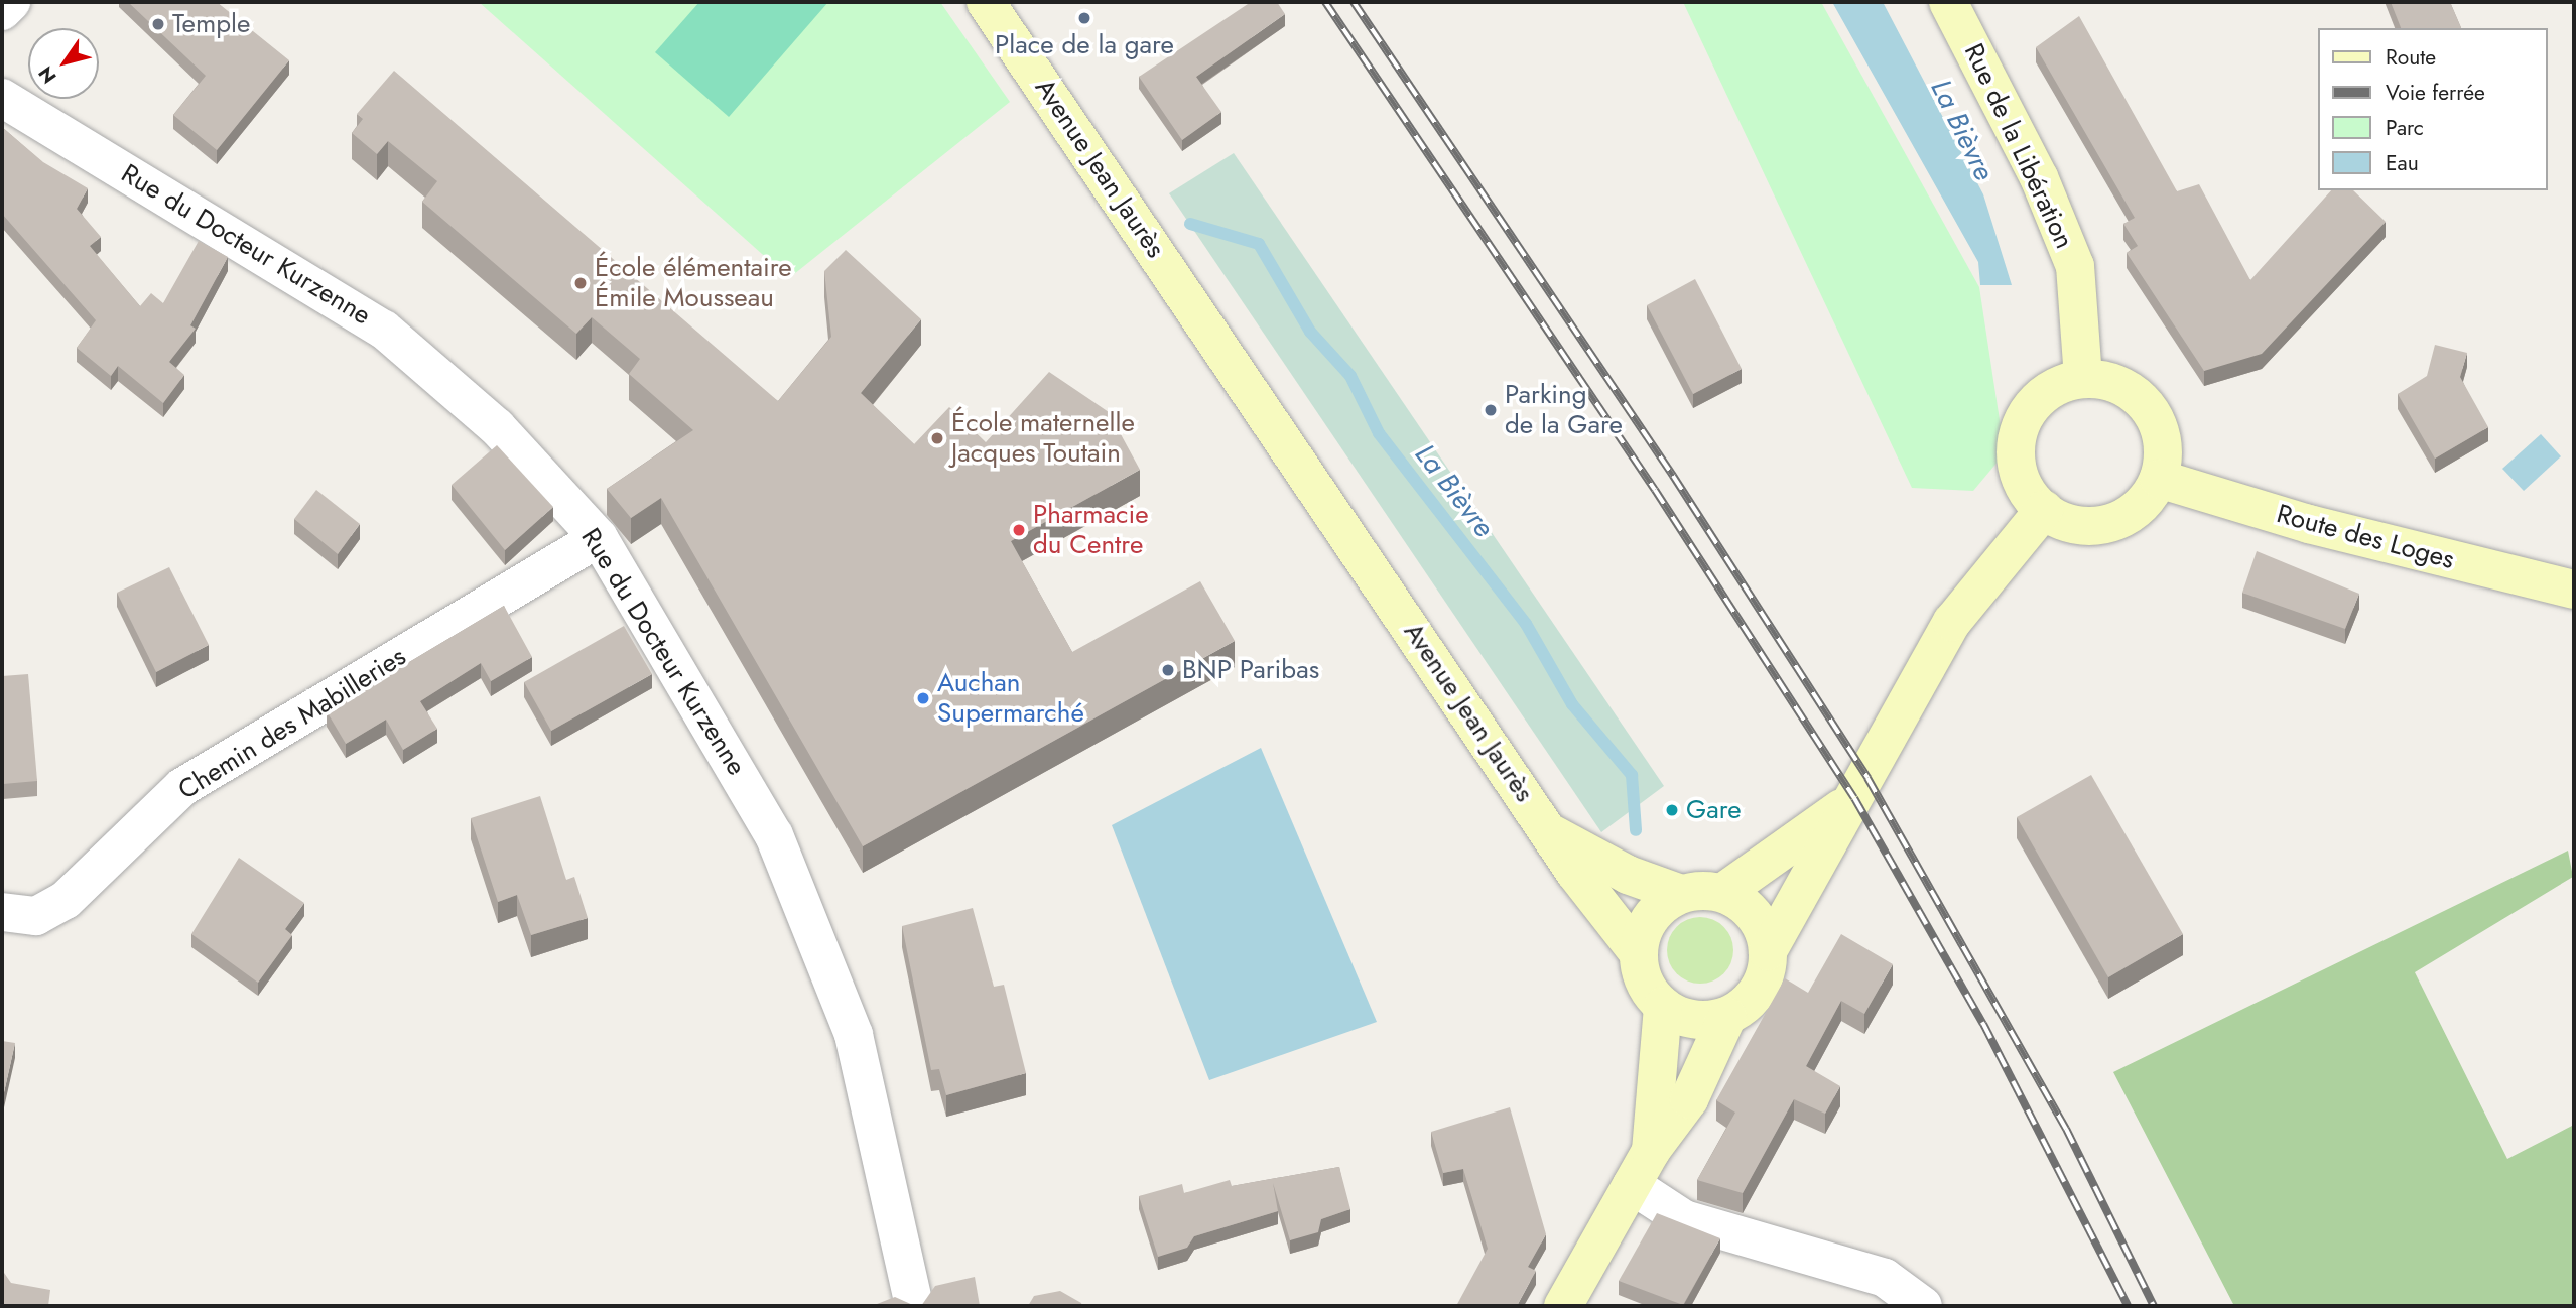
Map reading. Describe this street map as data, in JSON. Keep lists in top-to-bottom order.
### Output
{
  "streets": {
    "main road": ["Rue de la Libération", "Avenue Jean Jaurès", "Route des Loges"],
    "street": ["Rue du Docteur Kurzenne", "Chemin des Mabilleries"]
  },
  "crossings": [
    ["Rue de la Libération", "Route des Loges"],
    ["Rue du Docteur Kurzenne", "Chemin des Mabilleries"]
  ],
  "water": ["La Bièvre"],
  "places": [
    "Place de la gare",
    "Temple",
    "École élémentaire Émile Mousseau",
    "Parking de la Gare",
    "École maternelle Jacques Toutain",
    "Pharmacie du Centre",
    "BNP Paribas",
    "Auchan Supermarché",
    "Gare"
  ],
  "legend": [
    "Route",
    "Voie ferrée",
    "Parc",
    "Eau"
  ],
  "north": "bottom left"
}
